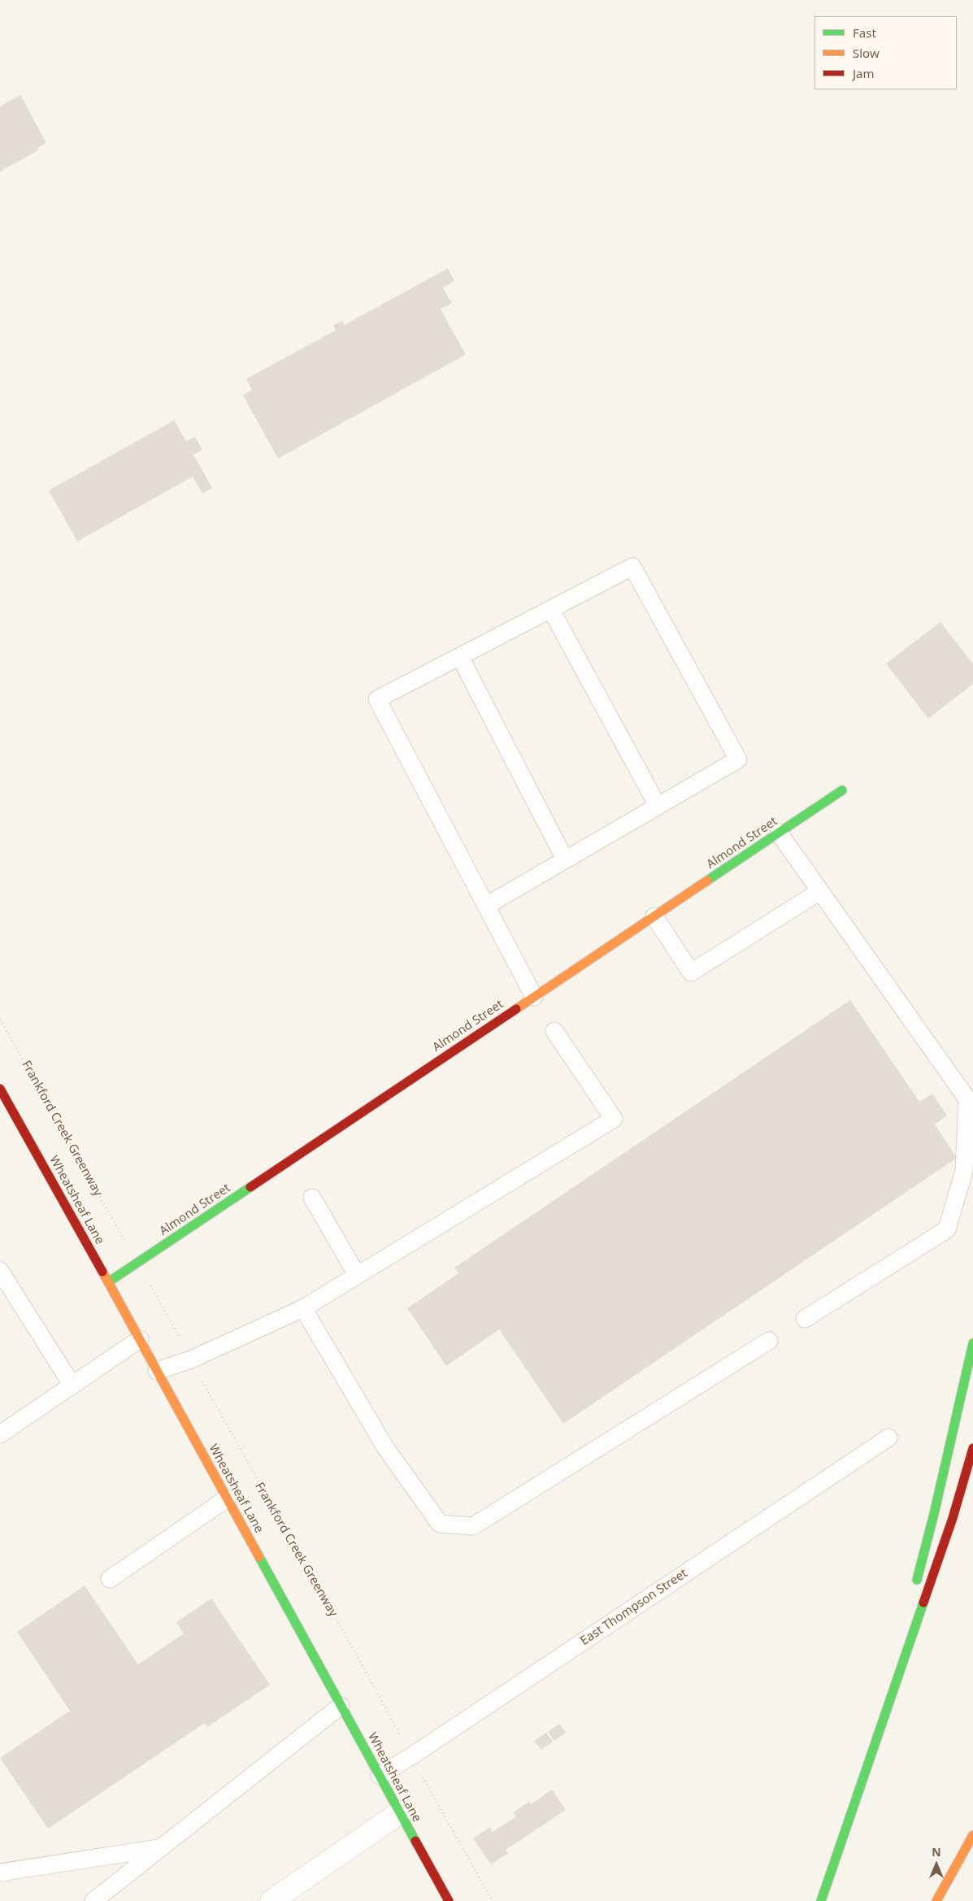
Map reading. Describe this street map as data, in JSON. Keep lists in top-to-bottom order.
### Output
{
  "streets": {
    "main road": ["Almond Street", "Wheatsheaf Lane"],
    "lane": ["East Thompson Street"],
    "path": ["Frankford Creek Greenway"]
  },
  "crossings": [
    ["Almond Street", "Wheatsheaf Lane"],
    ["Wheatsheaf Lane", "East Thompson Street"]
  ],
  "legend": ["Fast", "Slow", "Jam"],
  "north": "top"
}
